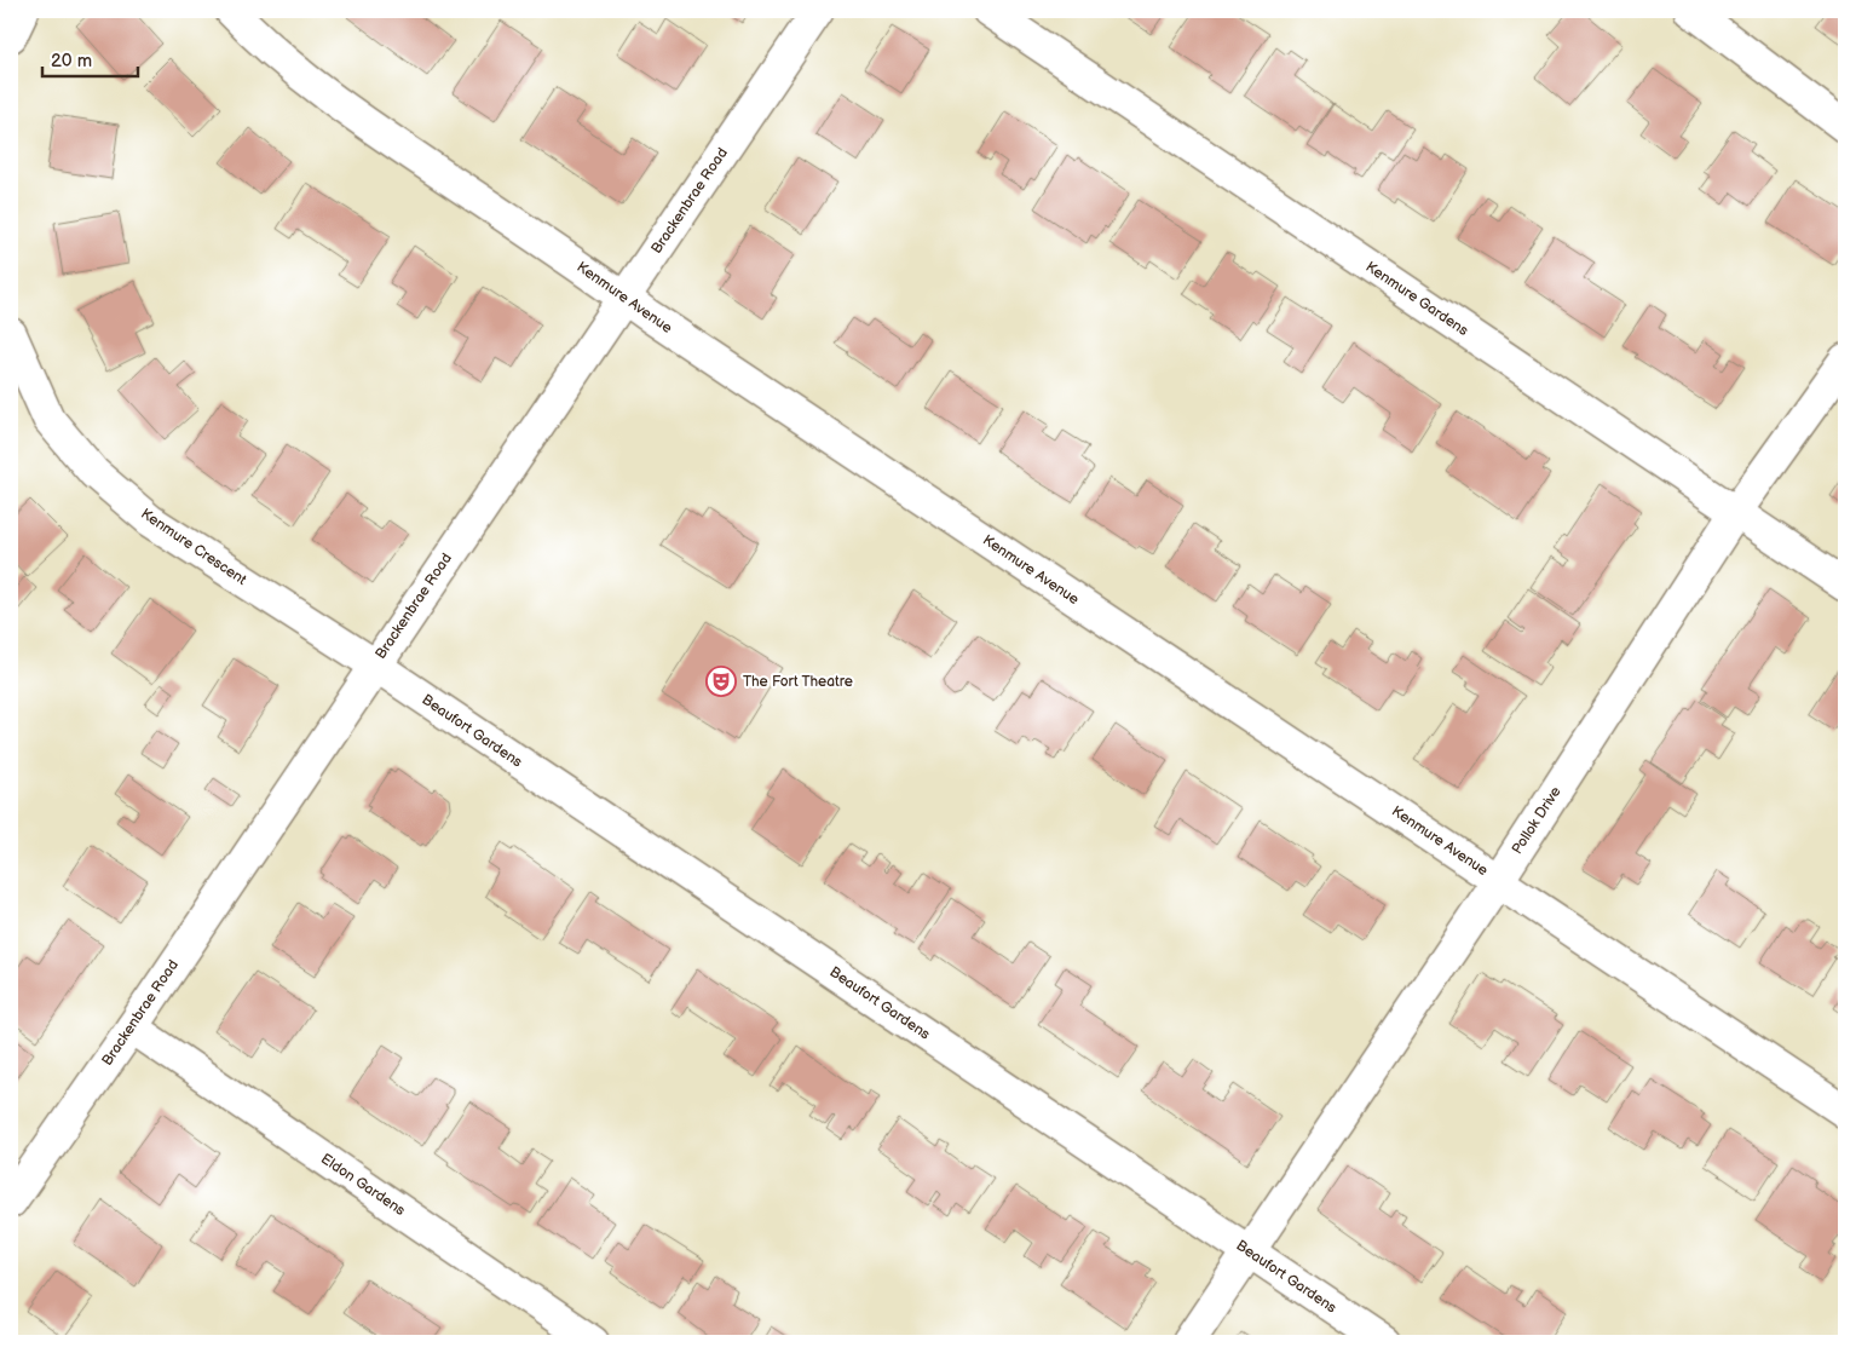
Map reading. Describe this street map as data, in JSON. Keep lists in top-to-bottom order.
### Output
{
  "streets": {
    "street": [
      "Brackenbrae Road",
      "Kenmure Avenue",
      "Kenmure Gardens",
      "Kenmure Crescent",
      "Beaufort Gardens",
      "Pollok Drive",
      "Eldon Gardens"
    ]
  },
  "crossings": [
    ["Brackenbrae Road", "Kenmure Avenue"],
    ["Brackenbrae Road", "Kenmure Crescent"],
    ["Brackenbrae Road", "Beaufort Gardens"],
    ["Brackenbrae Road", "Eldon Gardens"],
    ["Kenmure Avenue", "Pollok Drive"],
    ["Kenmure Gardens", "Pollok Drive"],
    ["Kenmure Crescent", "Beaufort Gardens"],
    ["Beaufort Gardens", "Pollok Drive"]
  ],
  "places": {
    "theatre": ["The Fort Theatre"]
  },
  "scale_bar": "20 m"
}
